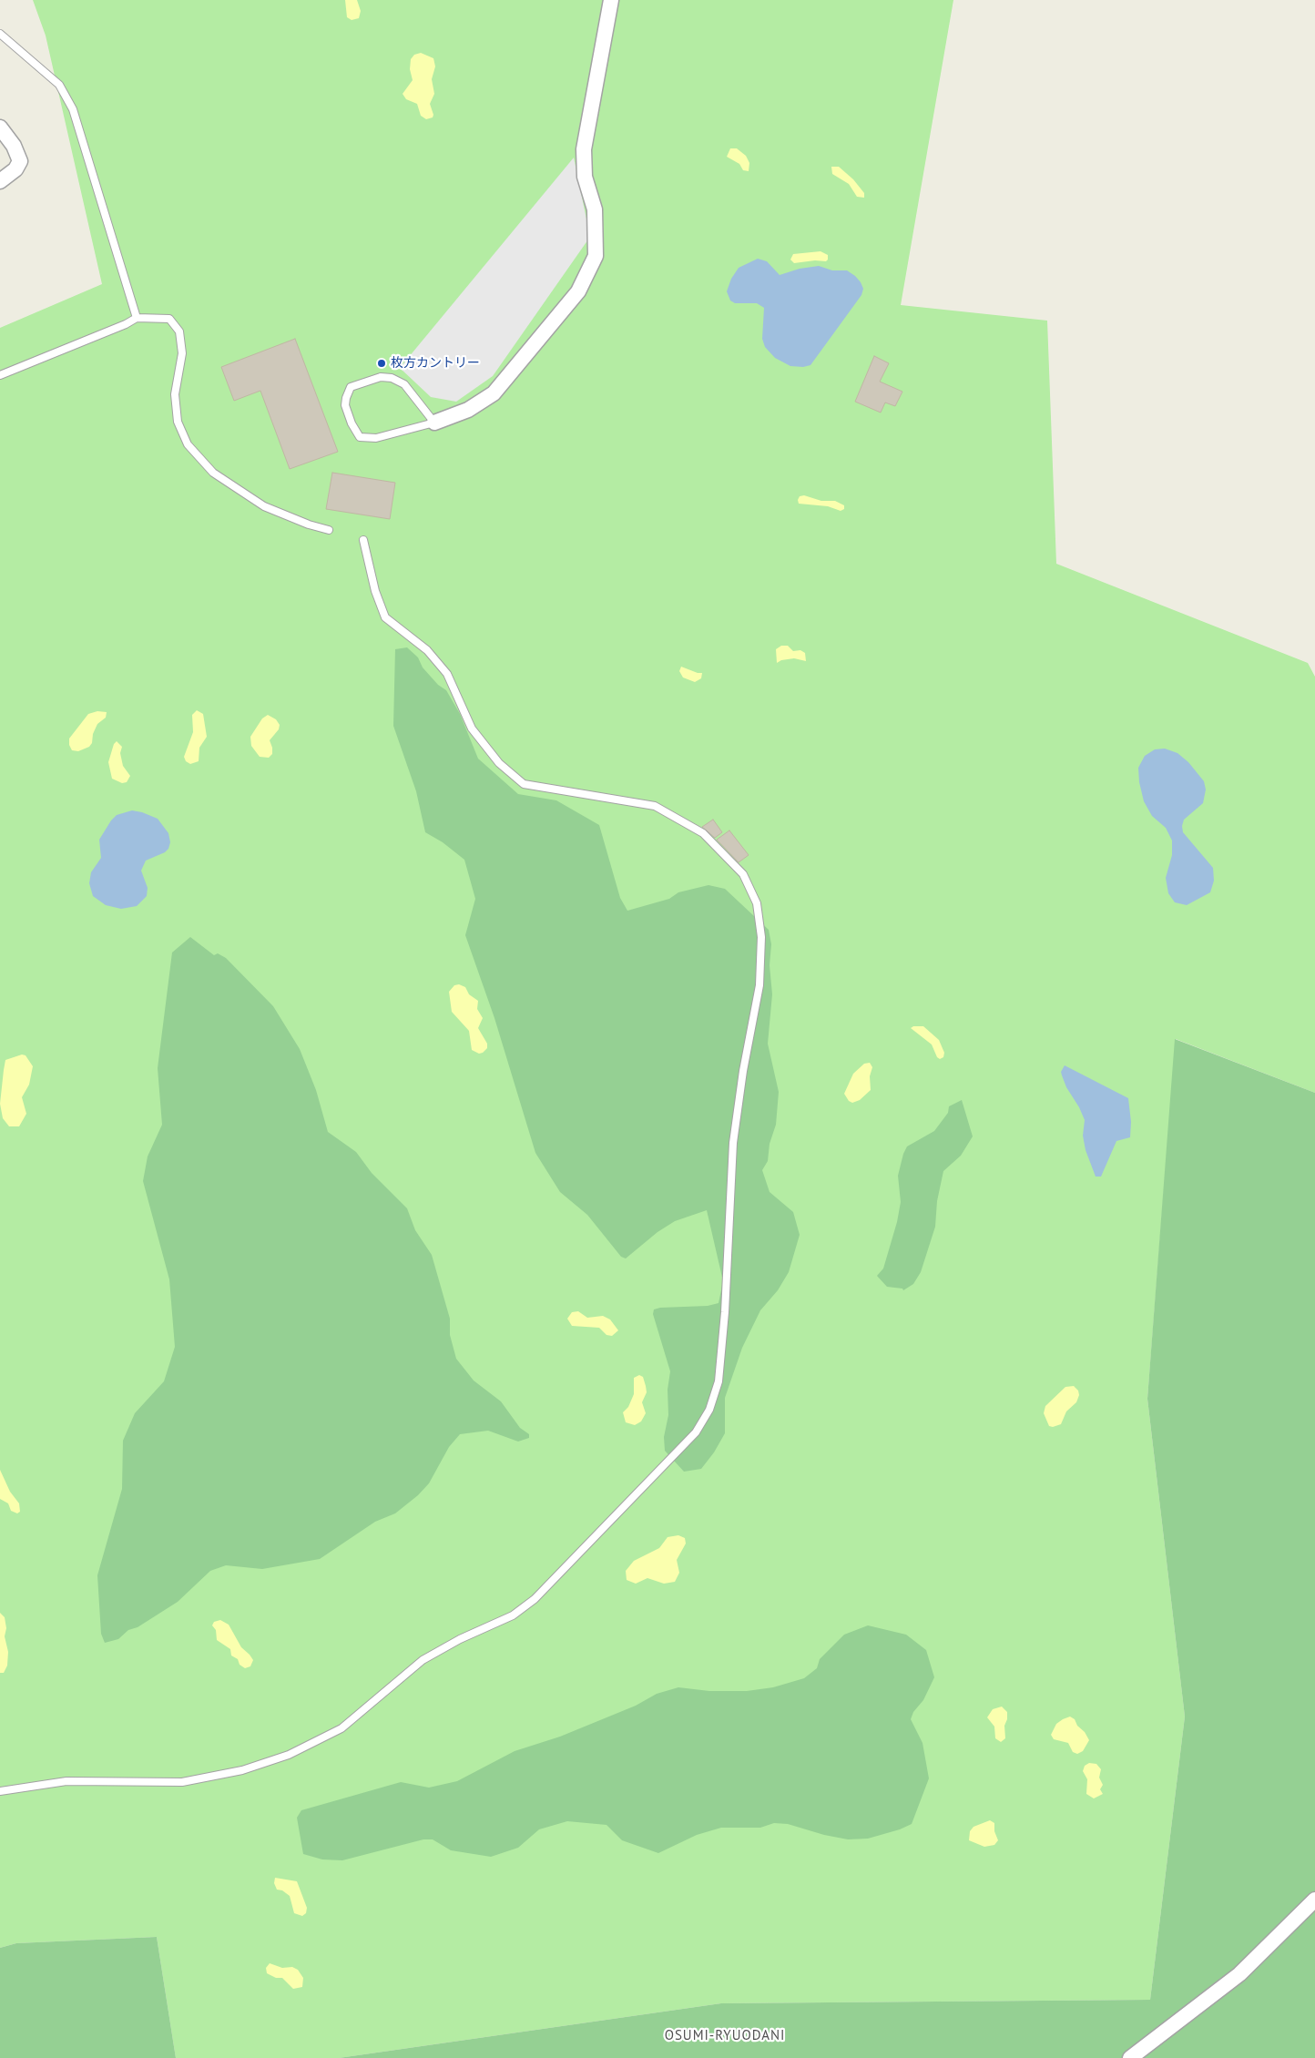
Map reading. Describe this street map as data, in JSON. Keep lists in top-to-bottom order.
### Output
{
  "districts": ["OSUMI-RYUODANI"],
  "places": ["枚方カントリー"]
}
